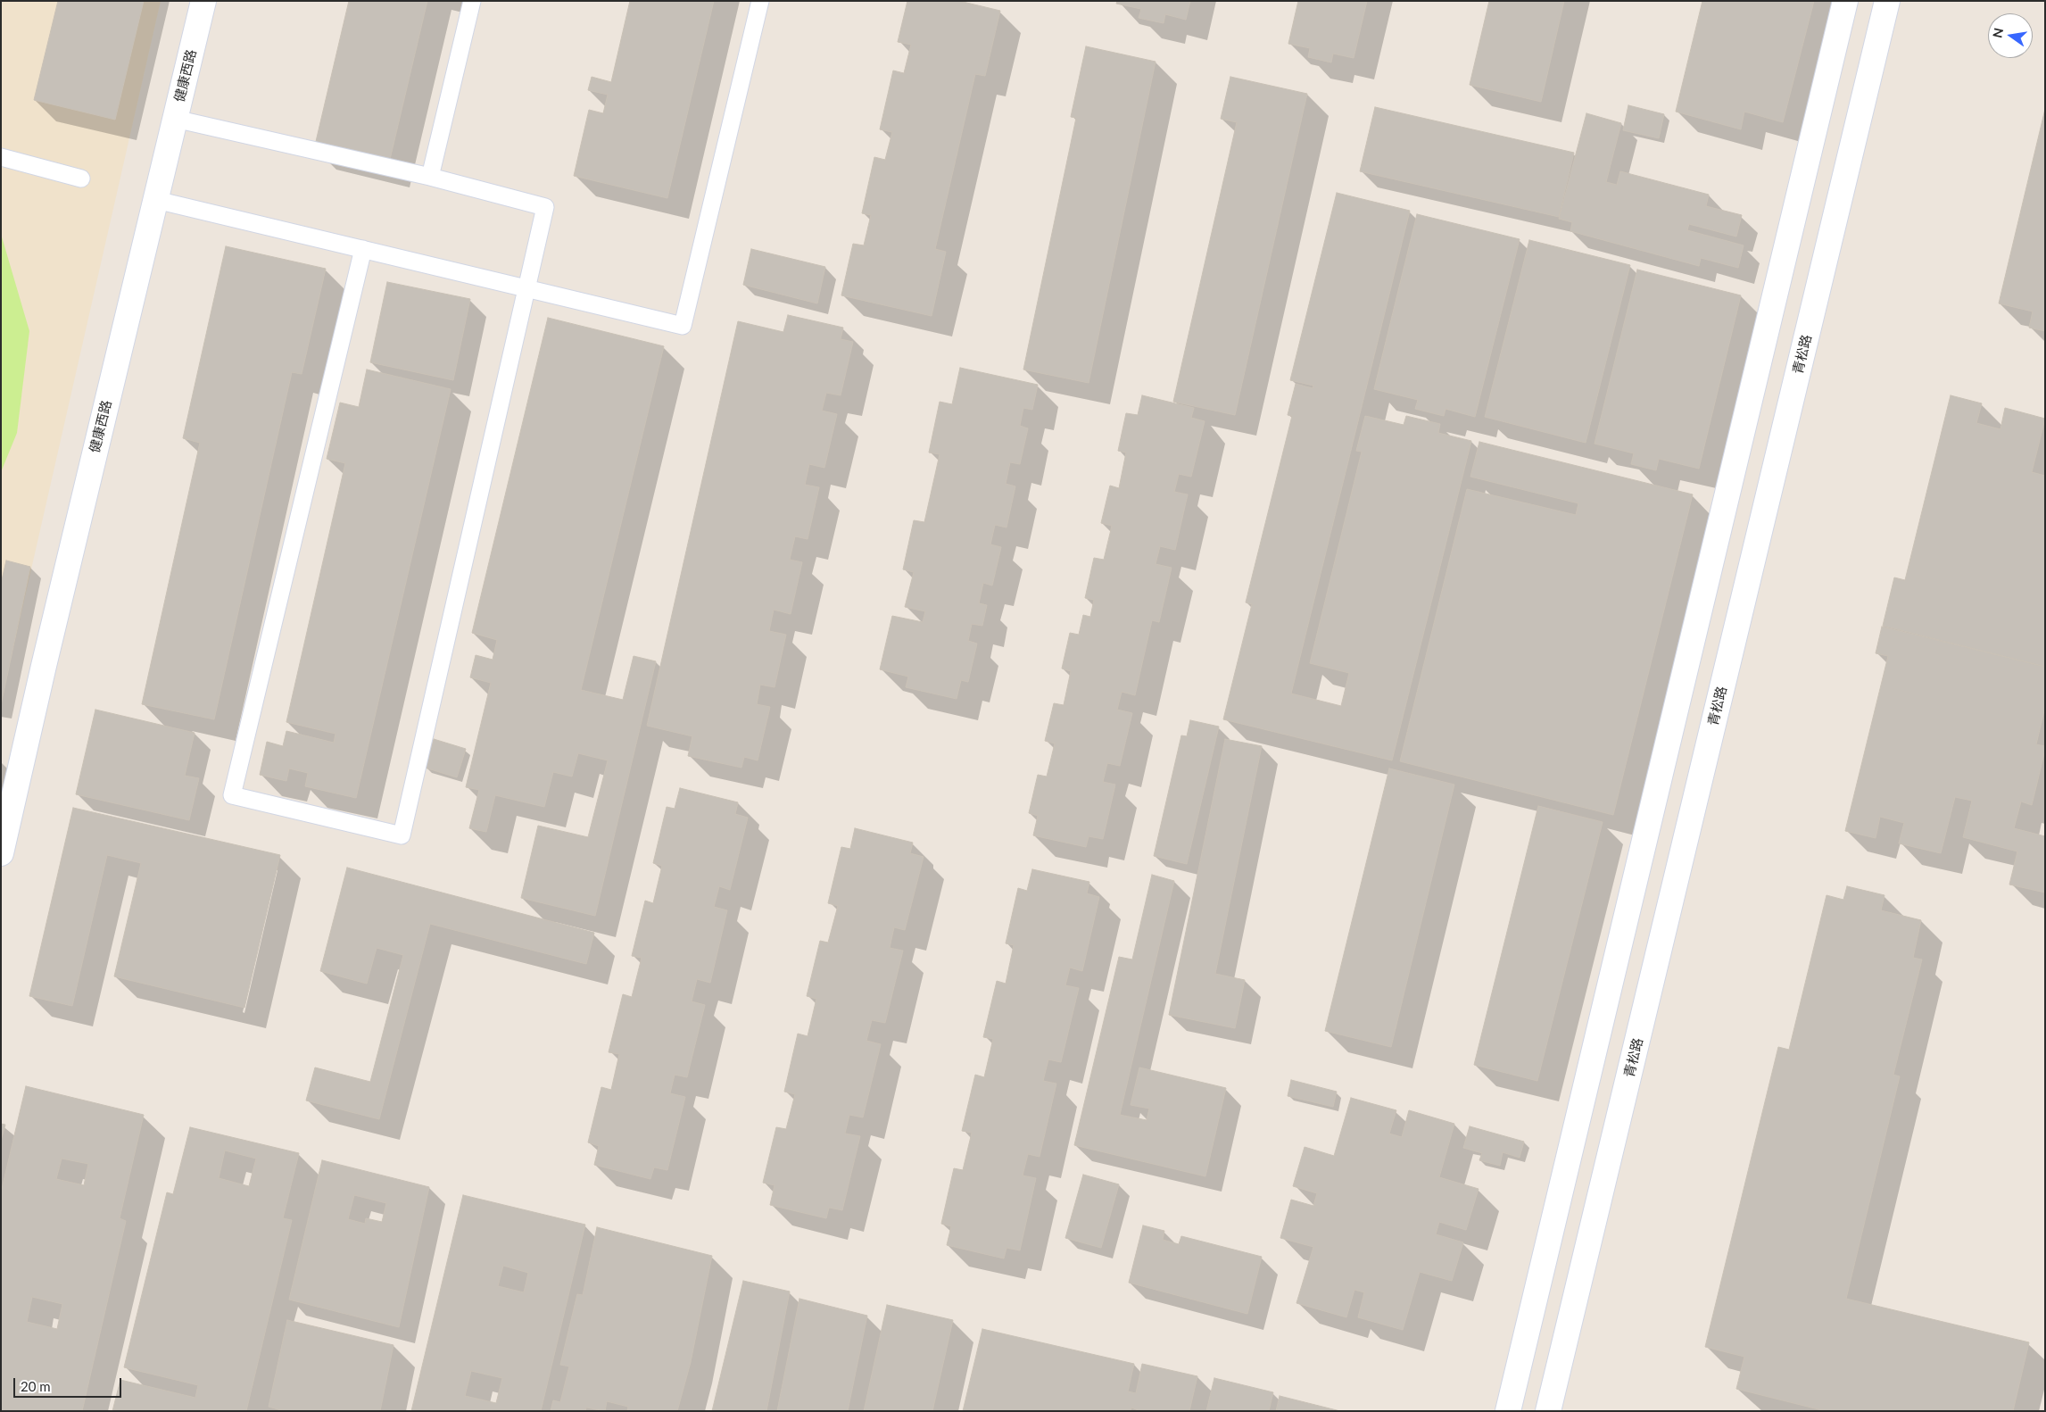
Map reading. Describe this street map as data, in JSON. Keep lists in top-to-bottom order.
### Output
{
  "streets": {
    "main road": ["健康西路", "青松路"]
  },
  "scale_bar": "20 m",
  "north": "left"
}
